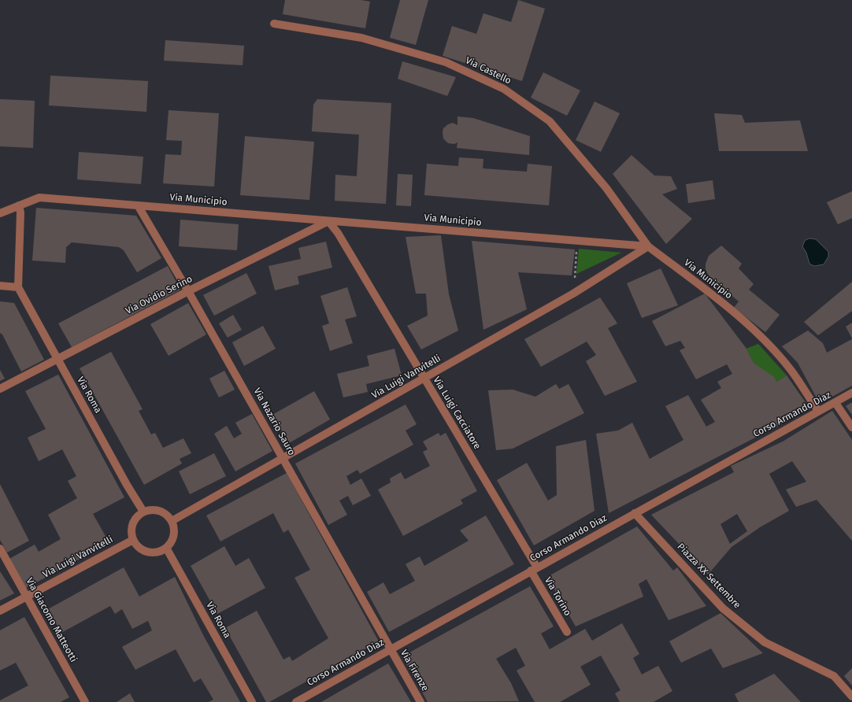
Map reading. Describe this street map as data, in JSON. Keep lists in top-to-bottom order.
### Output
{
  "streets": {
    "street": [
      "Via Castello",
      "Via Municipio",
      "Via Ovidio Serino",
      "Via Luigi Vanvitelli",
      "Via Roma",
      "Via Luigi Cacciatore",
      "Corso Armando Diaz",
      "Via Nazario Sauro",
      "Piazza XX Settembre",
      "Via Torino",
      "Via Giacomo Matteotti",
      "Via Firenze"
    ]
  },
  "crossings": [
    ["Via Castello", "Via Municipio"],
    ["Via Castello", "Via Luigi Vanvitelli"],
    ["Via Municipio", "Via Ovidio Serino"],
    ["Via Municipio", "Via Luigi Vanvitelli"],
    ["Via Municipio", "Via Luigi Cacciatore"],
    ["Via Municipio", "Corso Armando Diaz"],
    ["Via Municipio", "Via Nazario Sauro"],
    ["Via Ovidio Serino", "Via Roma"],
    ["Via Ovidio Serino", "Via Luigi Cacciatore"],
    ["Via Ovidio Serino", "Via Nazario Sauro"],
    ["Via Luigi Vanvitelli", "Via Roma"],
    ["Via Luigi Vanvitelli", "Via Luigi Cacciatore"],
    ["Via Luigi Vanvitelli", "Via Nazario Sauro"],
    ["Via Luigi Vanvitelli", "Via Giacomo Matteotti"],
    ["Via Luigi Cacciatore", "Corso Armando Diaz"],
    ["Via Luigi Cacciatore", "Via Torino"],
    ["Corso Armando Diaz", "Via Nazario Sauro"],
    ["Corso Armando Diaz", "Piazza XX Settembre"],
    ["Corso Armando Diaz", "Via Torino"],
    ["Corso Armando Diaz", "Via Firenze"],
    ["Via Nazario Sauro", "Via Firenze"]
  ]
}
